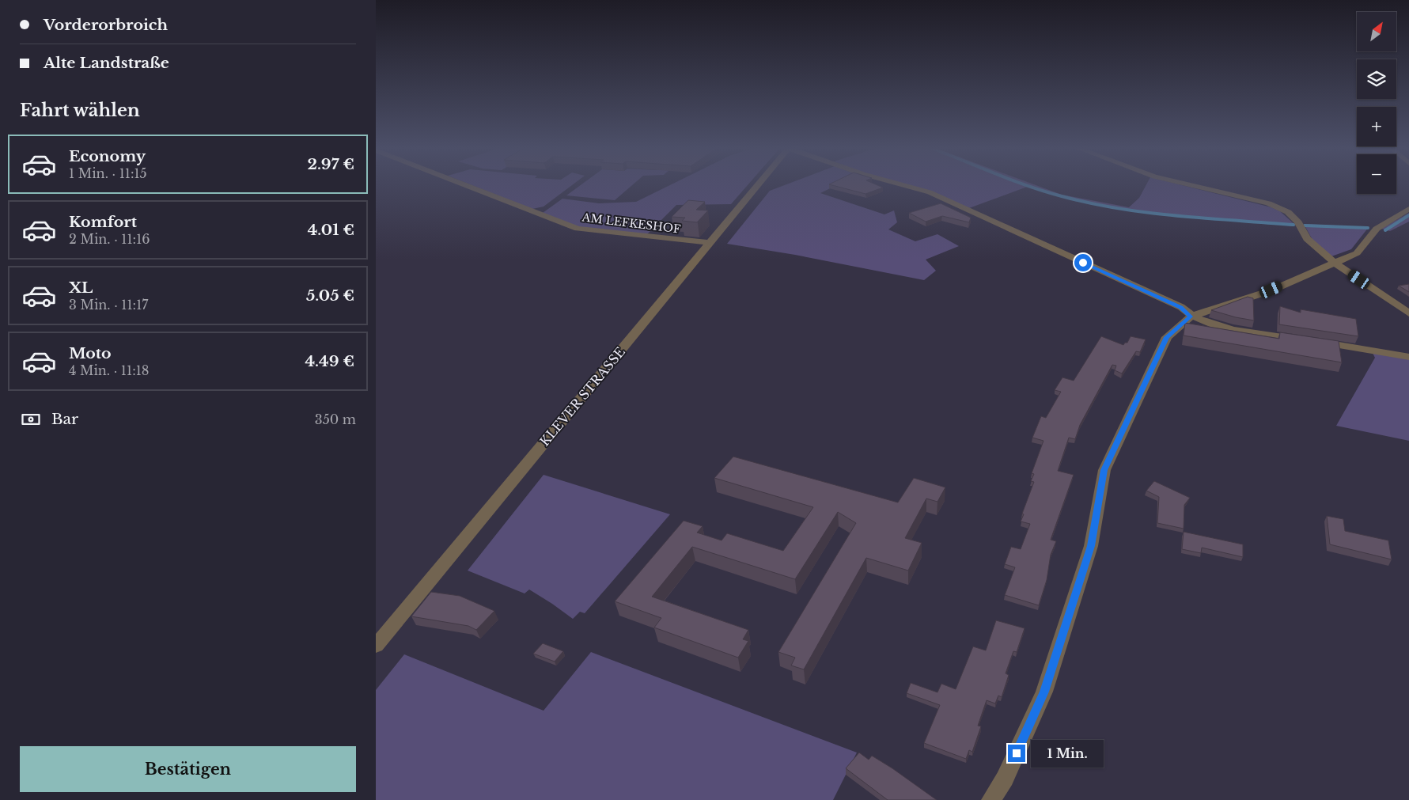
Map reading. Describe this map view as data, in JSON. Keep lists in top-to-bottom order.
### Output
{
  "streets": {
    "street": ["AM LEFKESHOF", "KLEVER STRASSE"]
  },
  "crossings": [
    ["AM LEFKESHOF", "KLEVER STRASSE"]
  ],
  "north": "top right",
  "page": {
    "banner": ["Vorderorbroich", "Alte Landstraße"],
    "map_buttons": ["+", "−"],
    "heading": "Fahrt wählen",
    "list": [
      {
        "name": "Economy",
        "note": "1 Min. · 11:15",
        "value": "2.97 €"
      },
      {
        "name": "Komfort",
        "note": "2 Min. · 11:16",
        "value": "4.01 €"
      },
      {
        "name": "XL",
        "note": "3 Min. · 11:17",
        "value": "5.05 €"
      },
      {
        "name": "Moto",
        "note": "4 Min. · 11:18",
        "value": "4.49 €"
      }
    ],
    "pay": ["Bar", "350 m"],
    "buttons": "Bestätigen",
    "bubble": "1 Min."
  }
}
